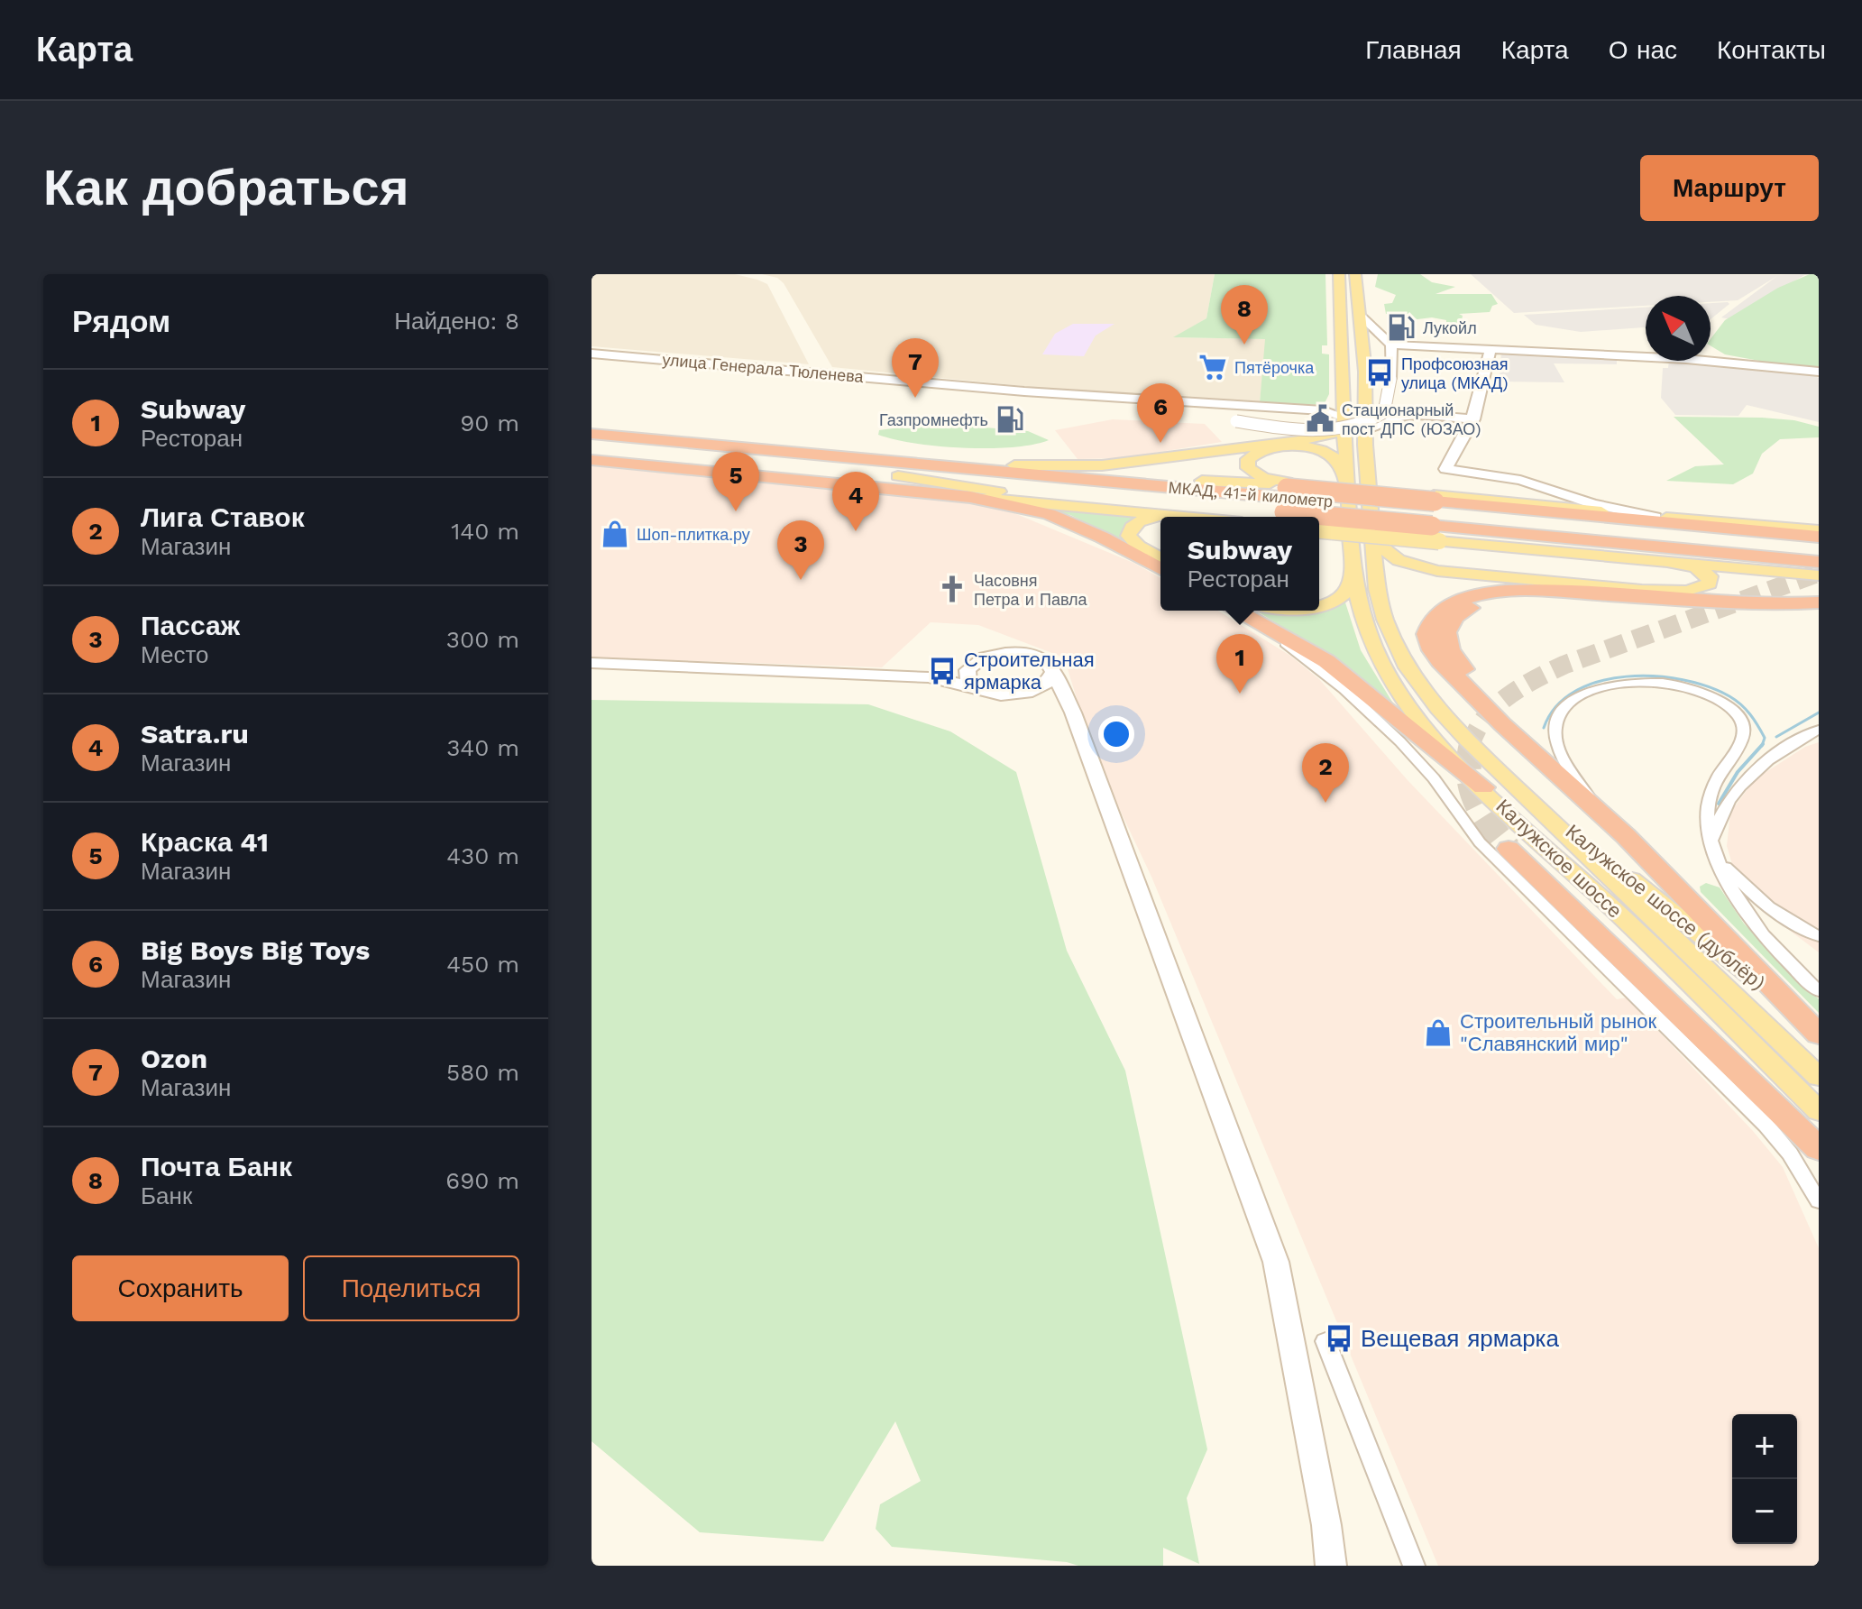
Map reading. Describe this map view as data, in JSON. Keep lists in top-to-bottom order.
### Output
{
  "streets": {
    "highway": ["МКАД, 41-й километр", "Калужское шоссе (дублёр)"],
    "main road": ["Калужское шоссе"],
    "street": ["улица Генерала Тюленева"]
  },
  "crossings": [
    ["улица Генерала Тюленева", "Калужское шоссе"],
    ["Калужское шоссе", "Калужское шоссе (дублёр)"]
  ],
  "places": {
    "fuel station": ["Лукойл", "Газпромнефть"],
    "supermarket": ["Пятёрочка"],
    "bus stop": ["Профсоюзная улица (МКАД)", "Строительная ярмарка", "Вещевая ярмарка"],
    "public building": ["Стационарный пост ДПС (ЮЗАО)"],
    "shop": ["Шоп-плитка.ру", "Строительный рынок \"Славянский мир\""],
    "church": ["Часовня Петра и Павла"]
  },
  "north": "top left",
  "page": {
    "header": "Карта",
    "nav": [
      "Главная",
      "Карта",
      "О нас",
      "Контакты"
    ],
    "buttons": [
      "Маршрут",
      ["Сохранить", "Поделиться"]
    ],
    "title": "Как добраться",
    "heading": ["Рядом", "Найдено: 8"],
    "pins": [
      "8",
      "7",
      "6",
      "5",
      "4",
      "3",
      "1",
      "2"
    ],
    "list": [
      {
        "mark": "1",
        "name": "Subway",
        "note": "Ресторан",
        "value": "90 m"
      },
      {
        "mark": "2",
        "name": "Лига Ставок",
        "note": "Магазин",
        "value": "140 m"
      },
      {
        "mark": "3",
        "name": "Пассаж",
        "note": "Место",
        "value": "300 m"
      },
      {
        "mark": "4",
        "name": "Satra.ru",
        "note": "Магазин",
        "value": "340 m"
      },
      {
        "mark": "5",
        "name": "Краска 41",
        "note": "Магазин",
        "value": "430 m"
      },
      {
        "mark": "6",
        "name": "Big Boys Big Toys",
        "note": "Магазин",
        "value": "450 m"
      },
      {
        "mark": "7",
        "name": "Ozon",
        "note": "Магазин",
        "value": "580 m"
      },
      {
        "mark": "8",
        "name": "Почта Банк",
        "note": "Банк",
        "value": "690 m"
      }
    ],
    "popup": ["Subway", "Ресторан"],
    "map_buttons": ["+", "−"]
  }
}
